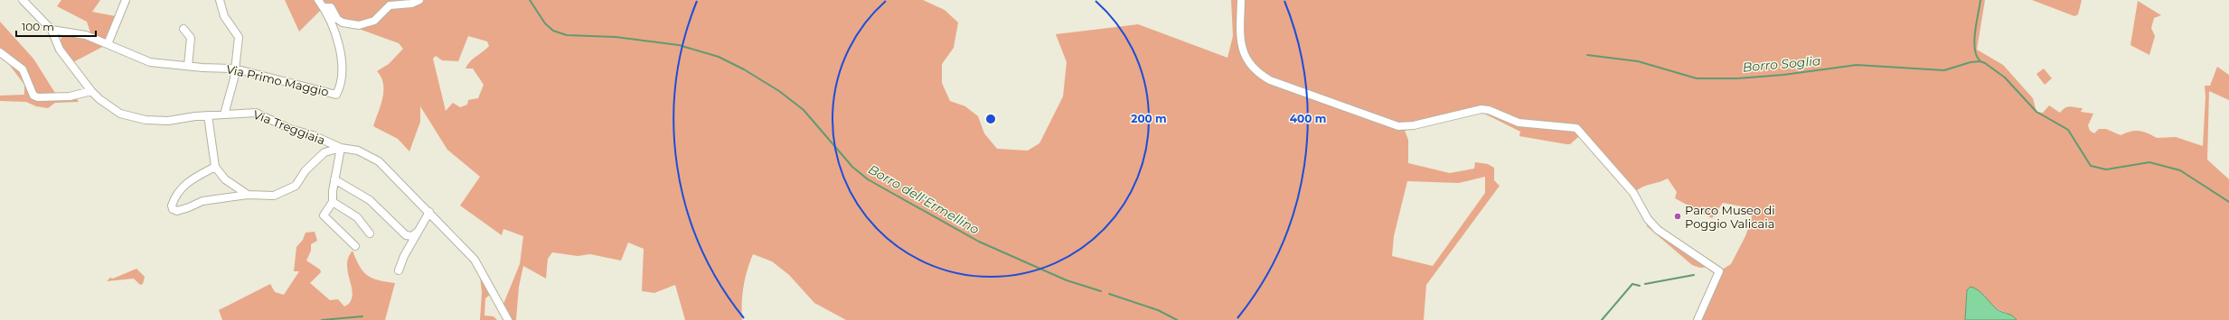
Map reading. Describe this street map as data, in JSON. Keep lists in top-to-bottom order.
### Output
{
  "streets": {
    "street": ["Via Primo Maggio", "Via Treggiaia"]
  },
  "crossings": [
    ["Via Primo Maggio", "Via Treggiaia"]
  ],
  "water": ["Borro Soglia", "Borro dell'Ermellino"],
  "places": ["Parco Museo di Poggio Valicaia"],
  "scale_bar": "100 m",
  "rings": ["200 m", "400 m"]
}
